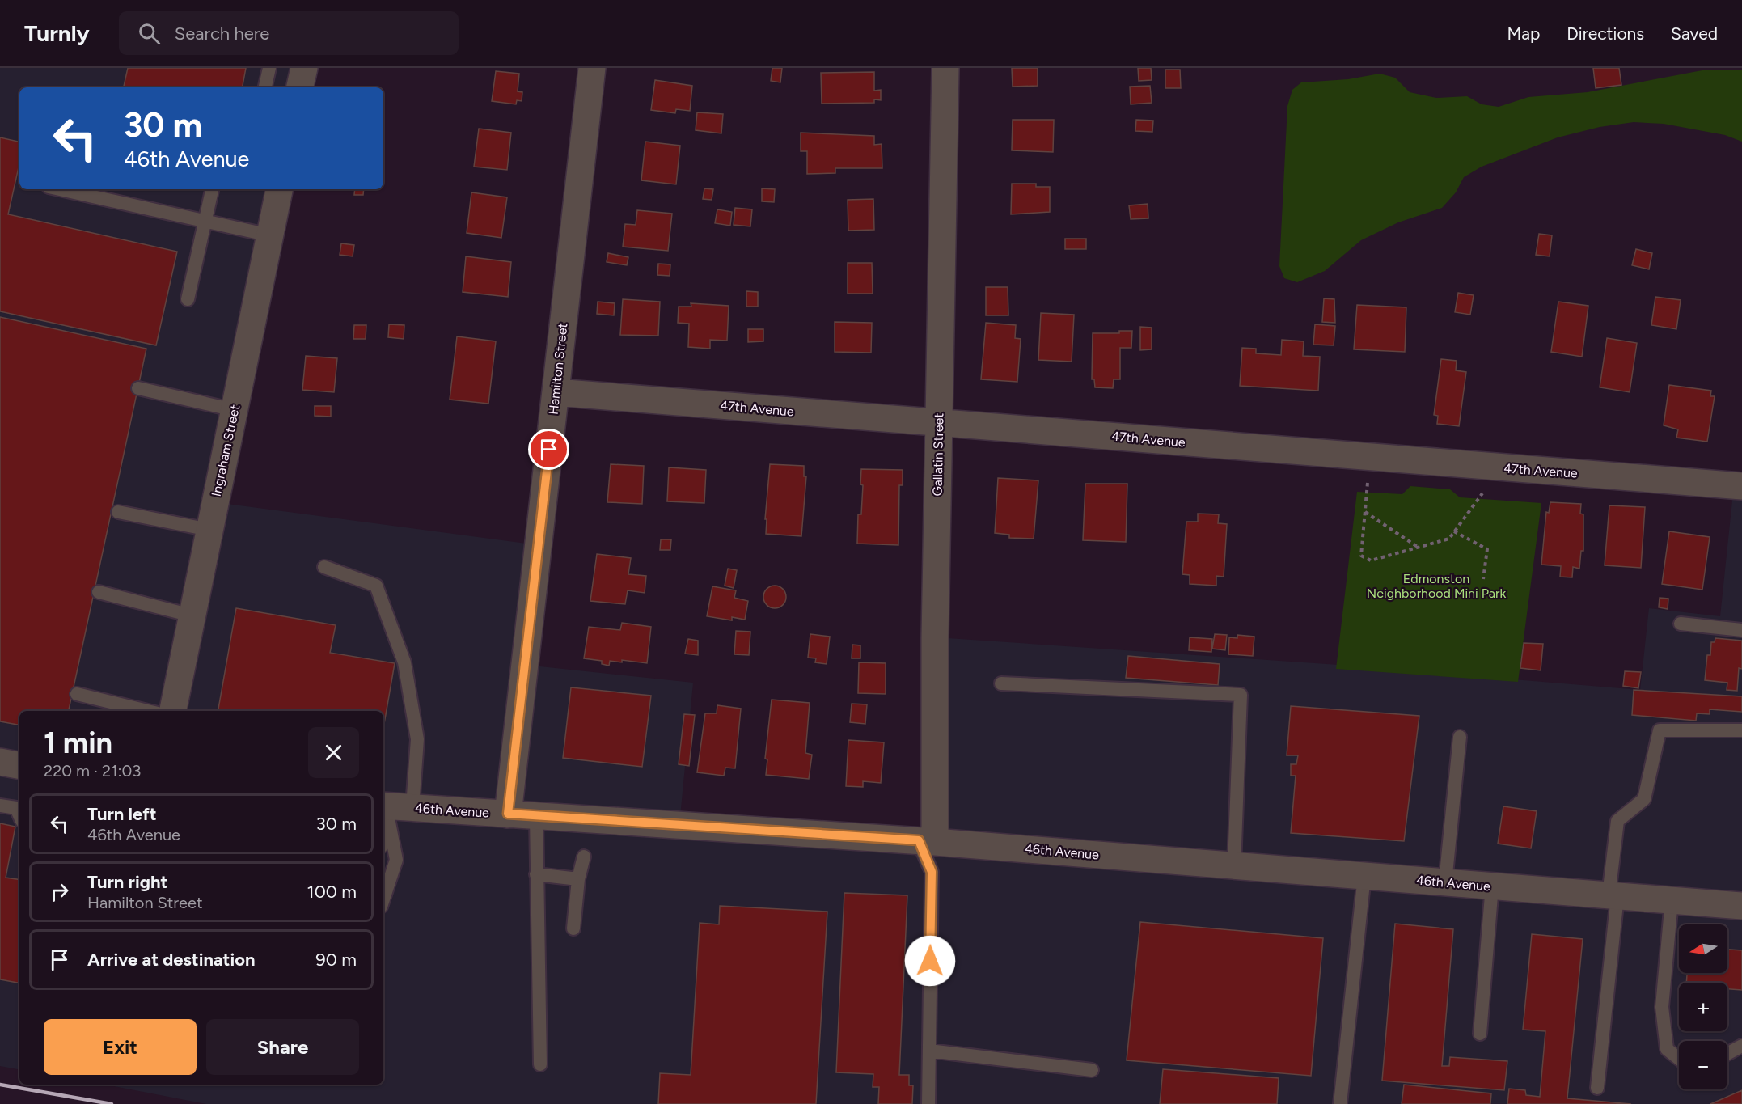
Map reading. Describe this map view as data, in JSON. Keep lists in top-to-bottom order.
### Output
{
  "streets": {
    "street": [
      "Hamilton Street",
      "47th Avenue",
      "Ingraham Street",
      "Gallatin Street",
      "46th Avenue"
    ]
  },
  "crossings": [
    ["Hamilton Street", "47th Avenue"],
    ["Hamilton Street", "46th Avenue"],
    ["47th Avenue", "Gallatin Street"],
    ["Gallatin Street", "46th Avenue"]
  ],
  "parks": ["Edmonston Neighborhood Mini Park"],
  "north": "left",
  "page": {
    "header": "Turnly",
    "search": "Search here",
    "nav": ["Map", "Directions", "Saved"],
    "turn": ["30 m", "46th Avenue"],
    "heading": ["1 min", "220 m · 21:03"],
    "list": [
      {
        "name": "Turn left",
        "note": "46th Avenue",
        "value": "30 m"
      },
      {
        "name": "Turn right",
        "note": "Hamilton Street",
        "value": "100 m"
      },
      {
        "name": "Arrive at destination",
        "value": "90 m"
      }
    ],
    "map_buttons": ["+", "−"],
    "buttons": ["Exit", "Share"]
  }
}
